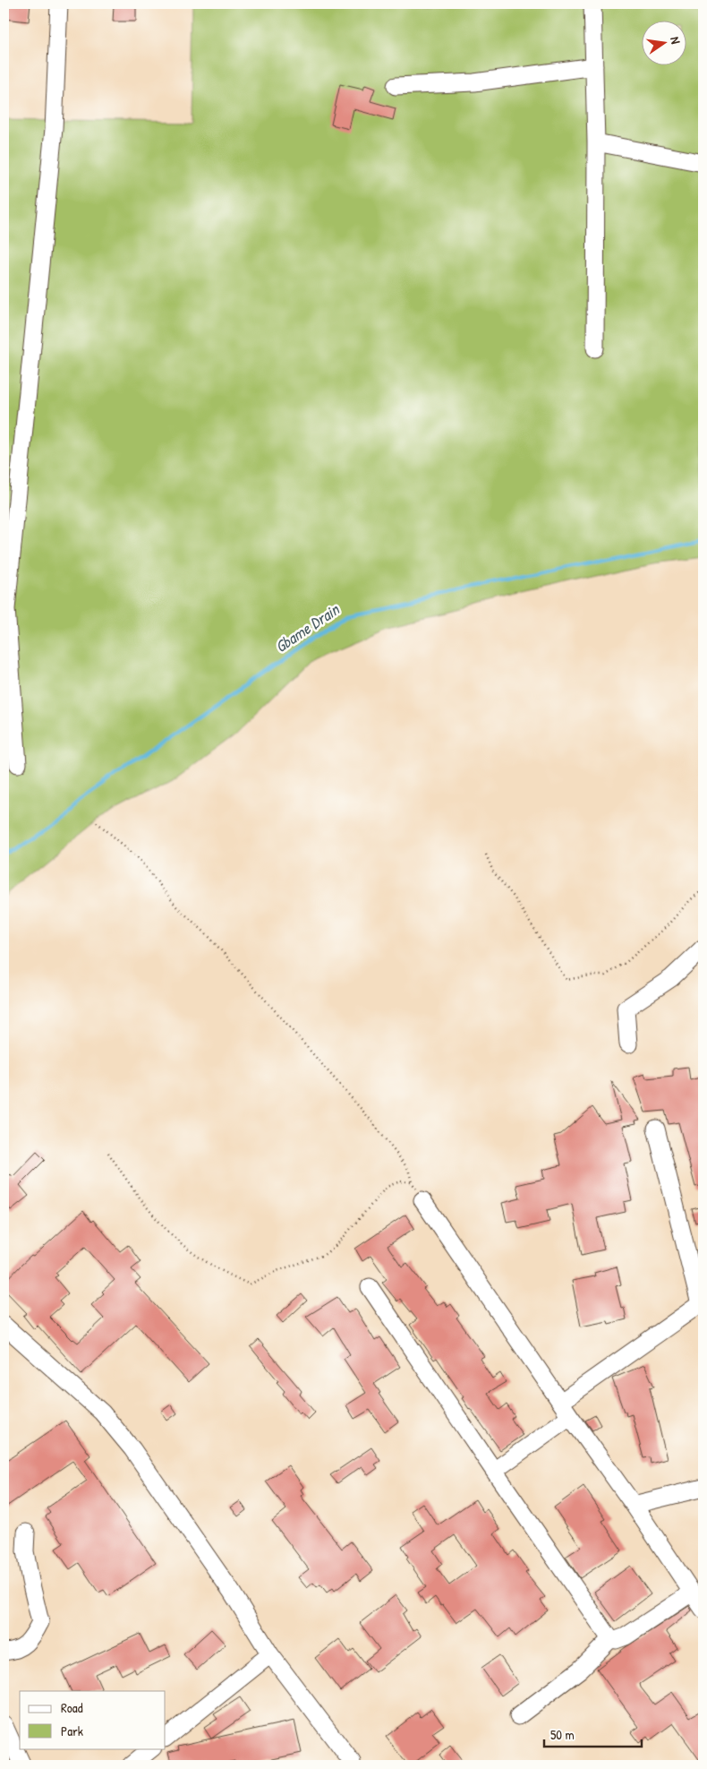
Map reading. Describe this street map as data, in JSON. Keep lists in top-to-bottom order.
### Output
{
  "water": ["Gbame Drain"],
  "legend": ["Road", "Park"],
  "scale_bar": "50 m",
  "north": "right"
}
